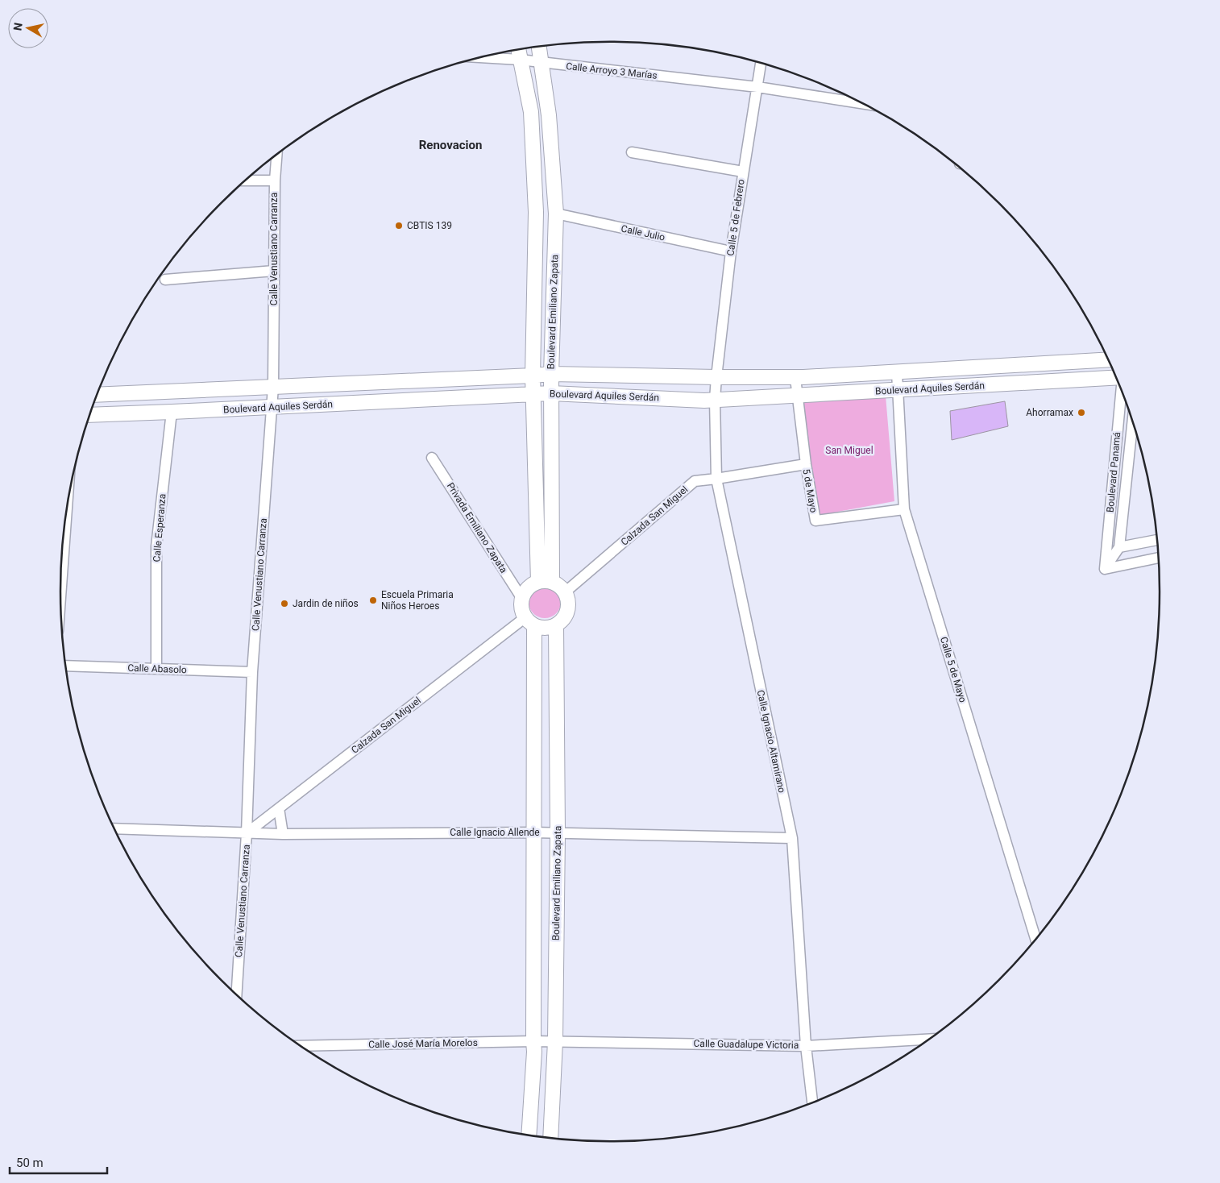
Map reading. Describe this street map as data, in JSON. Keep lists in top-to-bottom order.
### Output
{
  "streets": {
    "street": [
      "Calle Arroyo 3 Marías",
      "Calle 5 de Febrero",
      "Calle Julio",
      "Calle Venustiano Carranza",
      "Boulevard Emiliano Zapata",
      "Boulevard Aquiles Serdán",
      "Boulevard Panamá",
      "5 de Mayo",
      "Calzada San Miguel",
      "Calle Esperanza",
      "Privada Emiliano Zapata",
      "Calle Abasolo",
      "Calle 5 de Mayo",
      "Calle Ignacio Altamirano",
      "Calle Ignacio Allende",
      "Calle José María Morelos",
      "Calle Guadalupe Victoria"
    ]
  },
  "crossings": [
    ["Calle Arroyo 3 Marías", "Calle 5 de Febrero"],
    ["Calle Arroyo 3 Marías", "Boulevard Emiliano Zapata"],
    ["Calle 5 de Febrero", "Calle Julio"],
    ["Calle 5 de Febrero", "Boulevard Aquiles Serdán"],
    ["Calle 5 de Febrero", "Calle Ignacio Altamirano"],
    ["Calle Julio", "Boulevard Emiliano Zapata"],
    ["Calle Venustiano Carranza", "Boulevard Aquiles Serdán"],
    ["Calle Venustiano Carranza", "Calzada San Miguel"],
    ["Calle Venustiano Carranza", "Calle Abasolo"],
    ["Calle Venustiano Carranza", "Calle Ignacio Allende"],
    ["Boulevard Emiliano Zapata", "Boulevard Aquiles Serdán"],
    ["Boulevard Emiliano Zapata", "Calzada San Miguel"],
    ["Boulevard Emiliano Zapata", "Privada Emiliano Zapata"],
    ["Boulevard Emiliano Zapata", "Calle Ignacio Allende"],
    ["Boulevard Emiliano Zapata", "Calle José María Morelos"],
    ["Boulevard Emiliano Zapata", "Calle Guadalupe Victoria"],
    ["Boulevard Aquiles Serdán", "5 de Mayo"],
    ["Boulevard Aquiles Serdán", "Calle Esperanza"],
    ["Boulevard Aquiles Serdán", "Calle 5 de Mayo"],
    ["Boulevard Aquiles Serdán", "Calle Ignacio Altamirano"],
    ["5 de Mayo", "Calzada San Miguel"],
    ["5 de Mayo", "Calle 5 de Mayo"],
    ["Calzada San Miguel", "Privada Emiliano Zapata"],
    ["Calzada San Miguel", "Calle Ignacio Altamirano"],
    ["Calzada San Miguel", "Calle Ignacio Allende"],
    ["Calle Esperanza", "Calle Abasolo"],
    ["Calle Ignacio Altamirano", "Calle Ignacio Allende"],
    ["Calle Ignacio Altamirano", "Calle Guadalupe Victoria"],
    ["Calle José María Morelos", "Calle Guadalupe Victoria"]
  ],
  "districts": ["Renovacion"],
  "parks": ["San Miguel"],
  "places": [
    "CBTIS 139",
    "Ahorramax",
    "Escuela Primaria Niños Heroes",
    "Jardin de niños"
  ],
  "scale_bar": "50 m",
  "north": "left"
}
